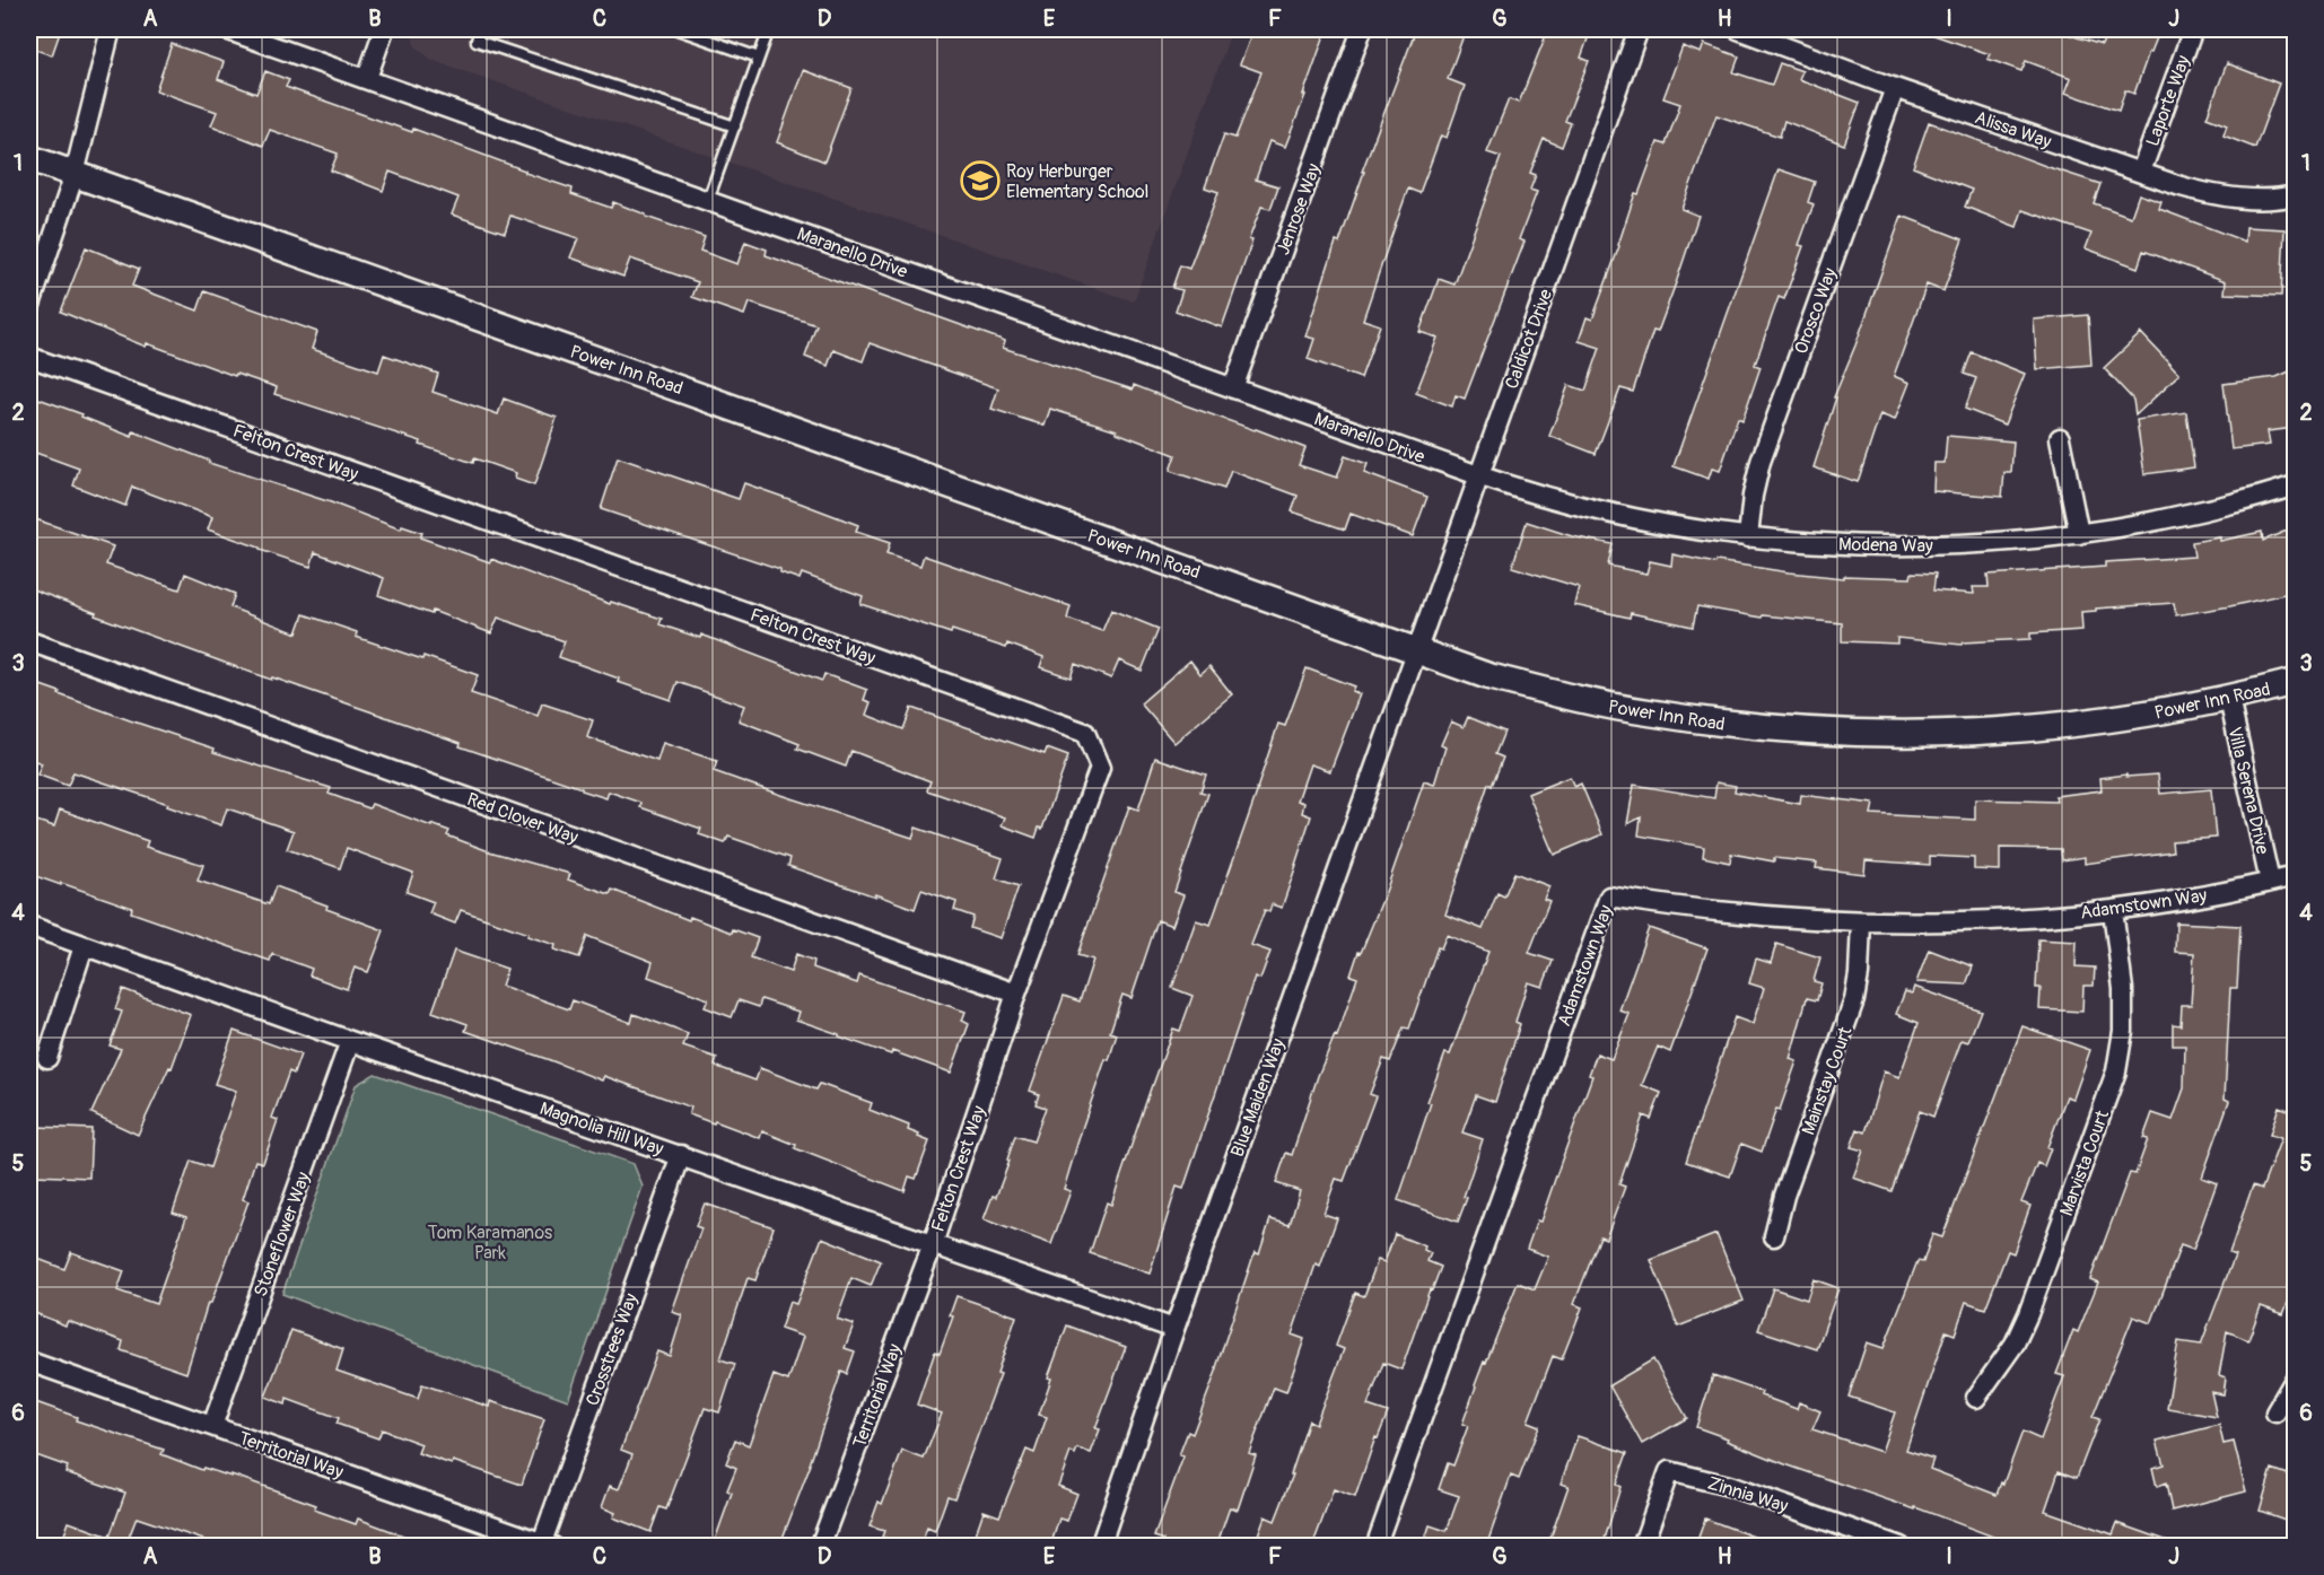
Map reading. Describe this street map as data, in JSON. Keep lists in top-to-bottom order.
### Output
{
  "streets": {
    "main road": ["Power Inn Road"],
    "street": [
      "Laporte Way",
      "Alissa Way",
      "Jenrose Way",
      "Maranello Drive",
      "Orosco Way",
      "Caldicot Drive",
      "Felton Crest Way",
      "Modena Way",
      "Villa Serena Drive",
      "Red Clover Way",
      "Adamstown Way",
      "Mainstay Court",
      "Blue Maiden Way",
      "Magnolia Hill Way",
      "Marvista Court",
      "Stoneflower Way",
      "Crosstrees Way",
      "Territorial Way",
      "Zinnia Way"
    ]
  },
  "crossings": [
    ["Laporte Way", "Alissa Way"],
    ["Alissa Way", "Orosco Way"],
    ["Jenrose Way", "Maranello Drive"],
    ["Maranello Drive", "Caldicot Drive"],
    ["Maranello Drive", "Modena Way"],
    ["Orosco Way", "Modena Way"],
    ["Caldicot Drive", "Power Inn Road"],
    ["Caldicot Drive", "Modena Way"],
    ["Caldicot Drive", "Blue Maiden Way"],
    ["Power Inn Road", "Villa Serena Drive"],
    ["Power Inn Road", "Blue Maiden Way"],
    ["Felton Crest Way", "Red Clover Way"],
    ["Felton Crest Way", "Magnolia Hill Way"],
    ["Felton Crest Way", "Territorial Way"],
    ["Villa Serena Drive", "Adamstown Way"],
    ["Adamstown Way", "Mainstay Court"],
    ["Adamstown Way", "Marvista Court"],
    ["Blue Maiden Way", "Magnolia Hill Way"],
    ["Magnolia Hill Way", "Stoneflower Way"],
    ["Magnolia Hill Way", "Crosstrees Way"],
    ["Magnolia Hill Way", "Territorial Way"],
    ["Stoneflower Way", "Territorial Way"],
    ["Crosstrees Way", "Territorial Way"]
  ],
  "parks": ["Tom Karamanos Park"],
  "places": {
    "school or university": ["Roy Herburger Elementary School"]
  },
  "grid": {
    "columns": [
      "A",
      "B",
      "C",
      "D",
      "E",
      "F",
      "G",
      "H",
      "I",
      "J"
    ],
    "rows": [
      "1",
      "2",
      "3",
      "4",
      "5",
      "6"
    ]
  }
}
